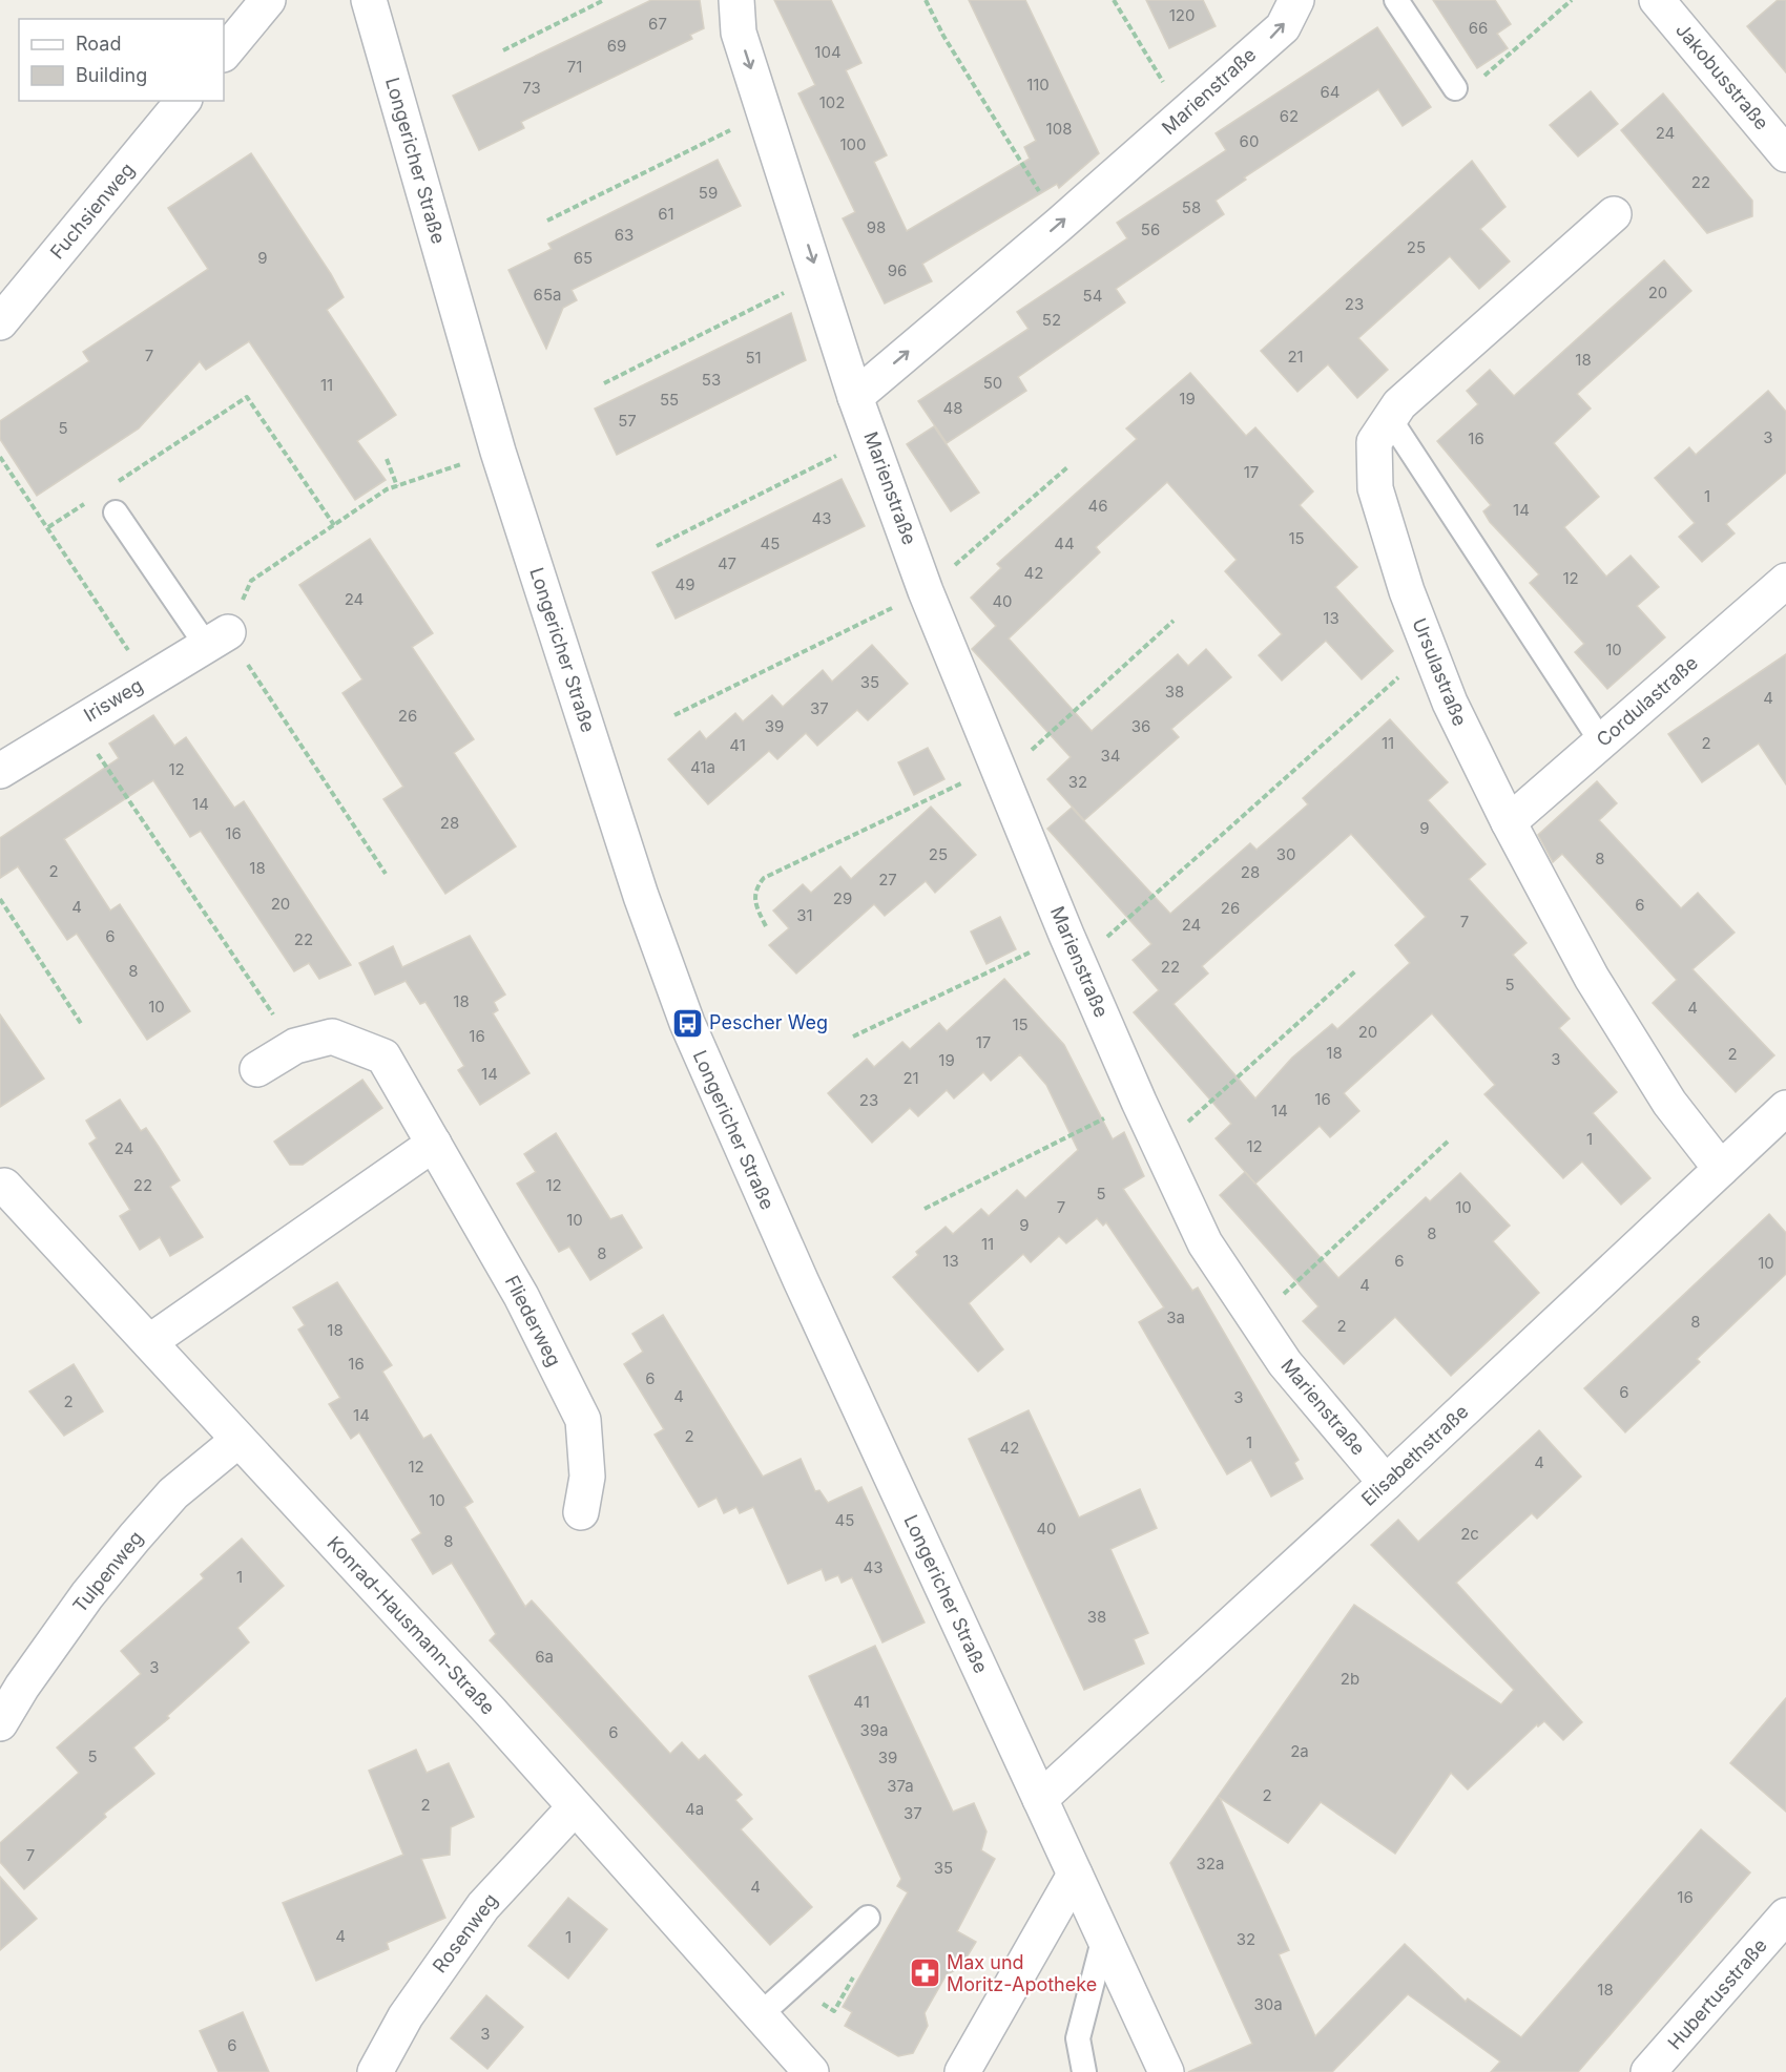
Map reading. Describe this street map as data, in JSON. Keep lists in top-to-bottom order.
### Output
{
  "streets": {
    "street": [
      "Jakobusstraße",
      "Marienstraße",
      "Longericher Straße",
      "Fuchsienweg",
      "Ursulastraße",
      "Irisweg",
      "Cordulastraße",
      "Fliederweg",
      "Elisabethstraße",
      "Tulpenweg",
      "Konrad-Hausmann-Straße",
      "Rosenweg",
      "Hubertusstraße"
    ]
  },
  "crossings": [
    ["Marienstraße", "Elisabethstraße"],
    ["Longericher Straße", "Elisabethstraße"],
    ["Ursulastraße", "Cordulastraße"],
    ["Ursulastraße", "Elisabethstraße"],
    ["Tulpenweg", "Konrad-Hausmann-Straße"],
    ["Konrad-Hausmann-Straße", "Rosenweg"]
  ],
  "places": {
    "bus stop": ["Pescher Weg"],
    "pharmacy": ["Max und Moritz-Apotheke"]
  },
  "house_numbers": [
    "120",
    "67",
    "66",
    "69",
    "104",
    "71",
    "110",
    "73",
    "64",
    "102",
    "62",
    "108",
    "24",
    "60",
    "100",
    "22",
    "59",
    "58",
    "61",
    "98",
    "56",
    "63",
    "25",
    "9",
    "65",
    "96",
    "20",
    "65a",
    "54",
    "23",
    "52",
    "7",
    "21",
    "51",
    "18",
    "53",
    "50",
    "11",
    "19",
    "55",
    "48",
    "57",
    "5",
    "3",
    "16",
    "17",
    "1",
    "46",
    "14",
    "43",
    "15",
    "45",
    "44",
    "47",
    "42",
    "12",
    "49",
    "24",
    "40",
    "13",
    "10",
    "35",
    "38",
    "4",
    "37",
    "26",
    "39",
    "36",
    "11",
    "2",
    "41",
    "34",
    "41a",
    "12",
    "32",
    "14",
    "28",
    "9",
    "16",
    "25",
    "30",
    "8",
    "18",
    "2",
    "28",
    "27",
    "29",
    "20",
    "6",
    "4",
    "26",
    "31",
    "7",
    "24",
    "6",
    "22",
    "22",
    "8",
    "5",
    "18",
    "10",
    "4",
    "15",
    "20",
    "16",
    "17",
    "18",
    "2",
    "3",
    "19",
    "14",
    "21",
    "16",
    "23",
    "14",
    "1",
    "12",
    "24",
    "22",
    "12",
    "5",
    "7",
    "10",
    "10",
    "9",
    "8",
    "11",
    "8",
    "13",
    "6",
    "10",
    "4",
    "3a",
    "8",
    "2",
    "18",
    "16",
    "6",
    "6",
    "4",
    "3",
    "2",
    "14",
    "2",
    "1",
    "42",
    "4",
    "12",
    "10",
    "45",
    "40",
    "2c",
    "8",
    "43",
    "1",
    "38",
    "6a",
    "3",
    "2b",
    "41",
    "39a",
    "6",
    "2a",
    "5",
    "39",
    "37a",
    "2",
    "2",
    "4a",
    "37",
    "7",
    "32a",
    "35",
    "4",
    "16",
    "4",
    "1",
    "32",
    "18",
    "30a",
    "3",
    "6"
  ],
  "legend": ["Road", "Building"]
}
